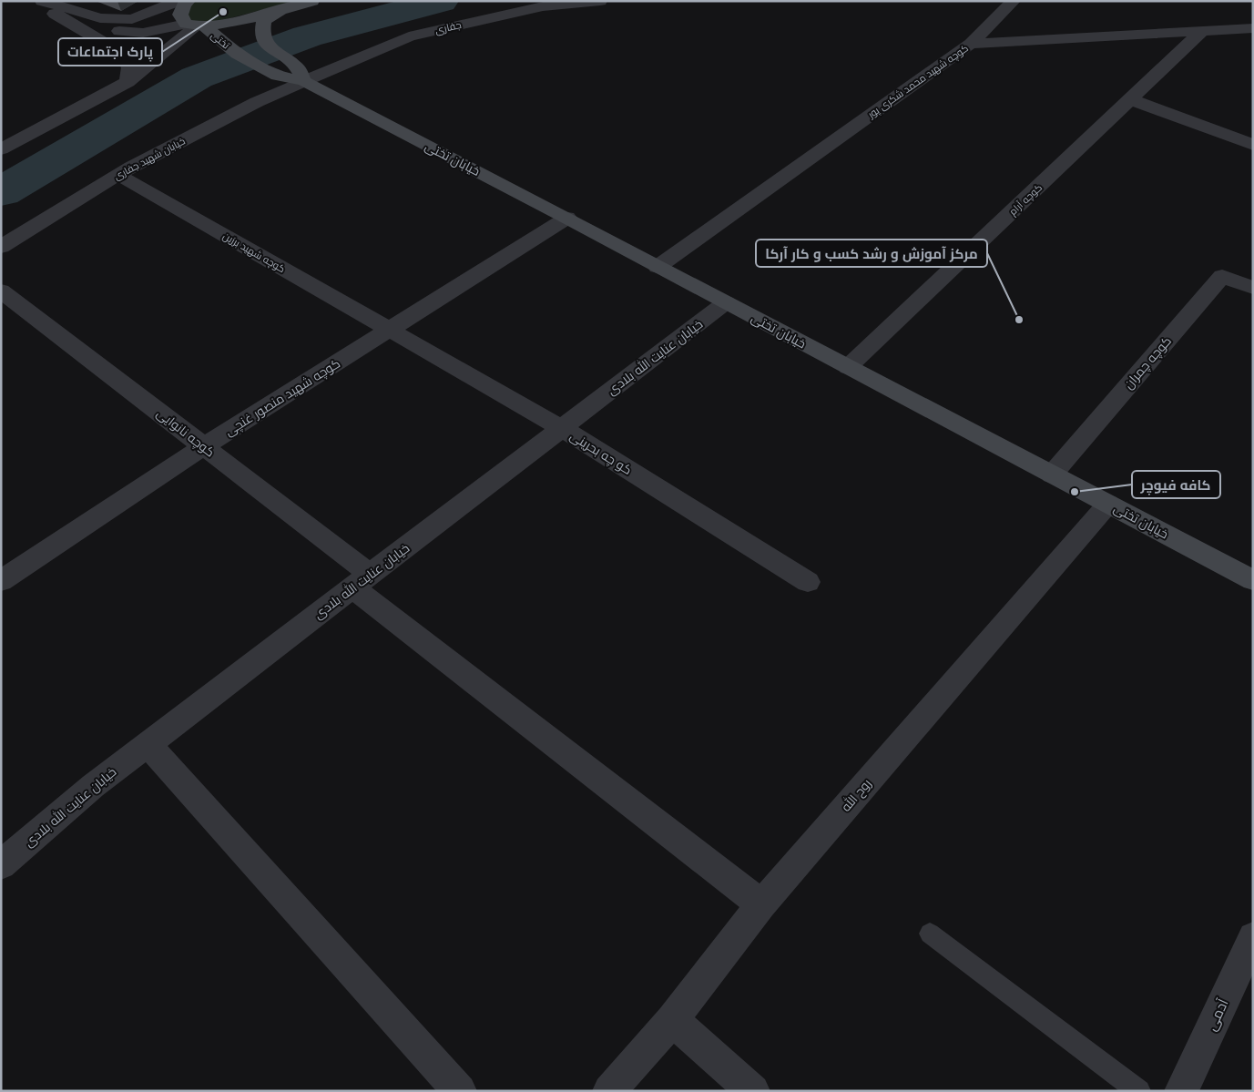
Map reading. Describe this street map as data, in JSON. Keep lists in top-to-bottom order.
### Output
{
  "streets": {
    "main road": ["تختی", "خیابان تختی"],
    "street": [
      "جفاری",
      "کوچه شهید محمد شکری پور",
      "خیابان شهید جفاری",
      "کوچه آرام",
      "کوچه شهید برزین",
      "خیابان عنایت الله بلادی",
      "کوچه چمران",
      "کوچه شهید منصور غنچی",
      "کوچه نانوایی",
      "کو چه بحرینی",
      "روح الله",
      "آدمی"
    ]
  },
  "crossings": [
    ["جفاری", "خیابان شهید جفاری"],
    ["جفاری", "خیابان تختی"],
    ["تختی", "خیابان تختی"],
    ["کوچه شهید محمد شکری پور", "خیابان تختی"],
    ["کوچه شهید محمد شکری پور", "کوچه آرام"],
    ["خیابان شهید جفاری", "خیابان تختی"],
    ["خیابان شهید جفاری", "کوچه شهید برزین"],
    ["خیابان تختی", "کوچه آرام"],
    ["خیابان تختی", "خیابان عنایت الله بلادی"],
    ["خیابان تختی", "کوچه چمران"],
    ["خیابان تختی", "کوچه شهید منصور غنچی"],
    ["خیابان تختی", "روح الله"],
    ["کوچه شهید برزین", "کوچه شهید منصور غنچی"],
    ["کوچه شهید برزین", "کو چه بحرینی"],
    ["خیابان عنایت الله بلادی", "کوچه نانوایی"],
    ["خیابان عنایت الله بلادی", "کو چه بحرینی"],
    ["کوچه شهید منصور غنچی", "کوچه نانوایی"],
    ["کوچه شهید منصور غنچی", "کو چه بحرینی"],
    ["کوچه نانوایی", "روح الله"]
  ],
  "places": ["پارک اجتماعات", "مرکز آموزش و رشد کسب و کار آرکا", "کافه فیوچر"]
}
